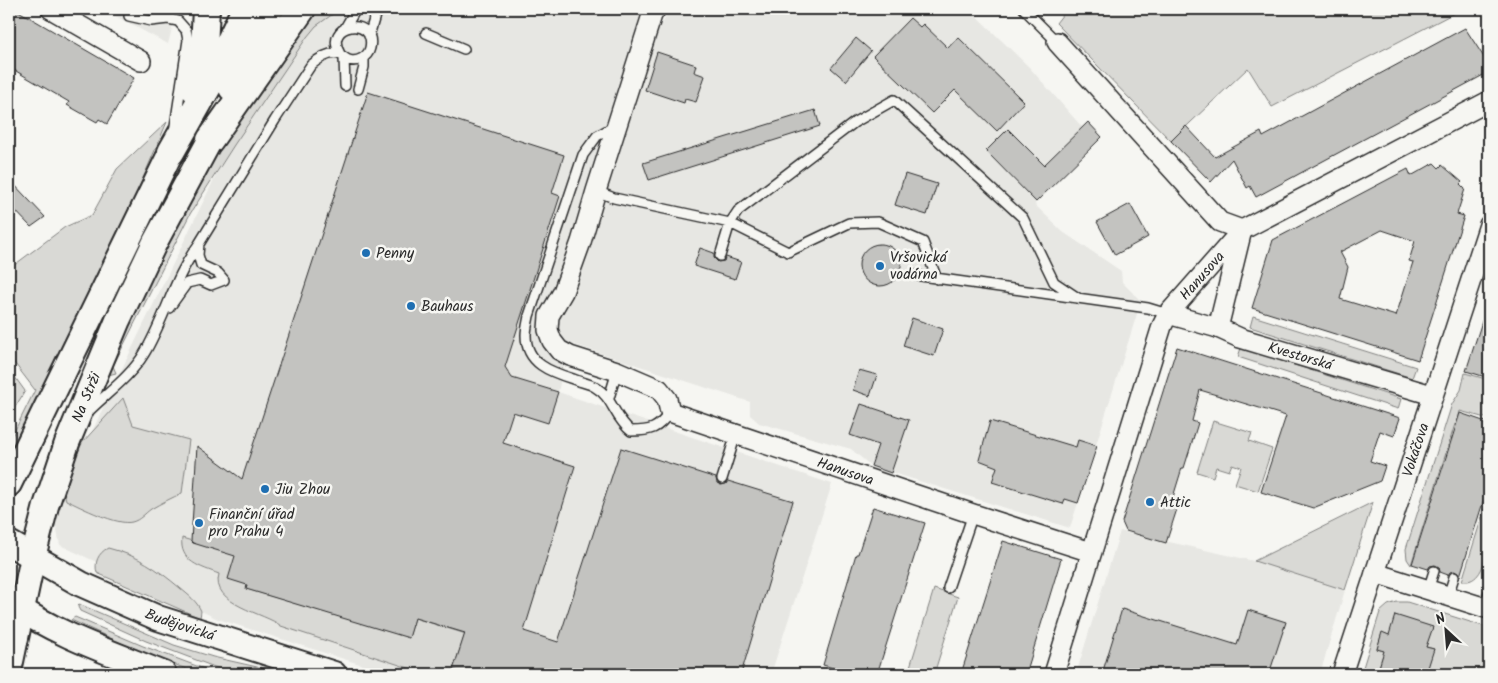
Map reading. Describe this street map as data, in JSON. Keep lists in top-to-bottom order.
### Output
{
  "streets": {
    "street": [
      "Hanusova",
      "Kvestorská",
      "Na Strži",
      "Vokáčova",
      "Budějovická"
    ]
  },
  "crossings": [
    ["Hanusova", "Kvestorská"],
    ["Kvestorská", "Vokáčova"],
    ["Na Strži", "Budějovická"]
  ],
  "places": [
    "Penny",
    "Vršovická vodárna",
    "Bauhaus",
    "Jiu Zhou",
    "Attic",
    "Finanční úřad pro Prahu 4"
  ],
  "north": "top left"
}
